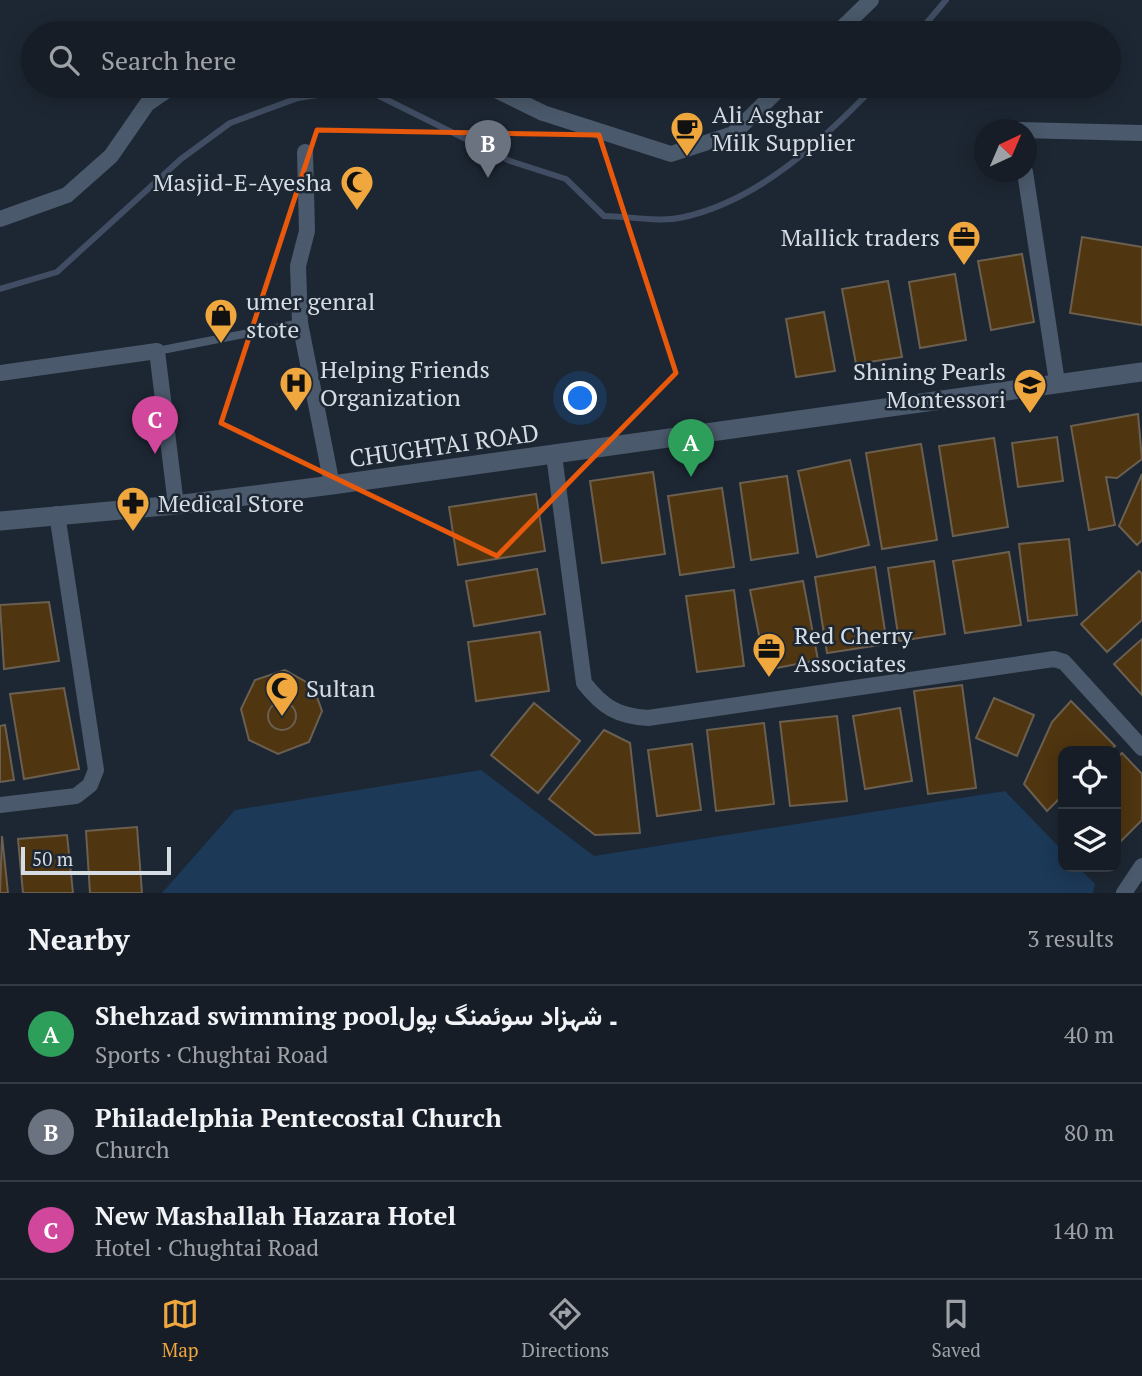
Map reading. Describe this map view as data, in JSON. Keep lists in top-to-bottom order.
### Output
{
  "streets": {
    "street": ["CHUGHTAI ROAD"]
  },
  "places": {
    "cafe": ["Ali Asghar Milk Supplier"],
    "mosque": ["Masjid-E-Ayesha", "Sultan"],
    "office": ["Mallick traders", "Red Cherry Associates"],
    "shop": ["umer genral stote"],
    "hospital": ["Helping Friends Organization"],
    "school or university": ["Shining Pearls Montessori"],
    "pharmacy": ["Medical Store"]
  },
  "scale_bar": "50 m",
  "north": "top right",
  "page": {
    "search": "Search here",
    "pins": ["B", "C", "A"],
    "scale": "50 m",
    "heading": ["Nearby", "3 results"],
    "list": [
      {
        "mark": "A",
        "name": "Shehzad swimming pool۔ شہزاد سوئمنگ پول",
        "note": "Sports · Chughtai Road",
        "value": "40 m"
      },
      {
        "mark": "B",
        "name": "Philadelphia Pentecostal Church",
        "note": "Church",
        "value": "80 m"
      },
      {
        "mark": "C",
        "name": "New Mashallah Hazara Hotel",
        "note": "Hotel · Chughtai Road",
        "value": "140 m"
      }
    ],
    "nav": ["Map", "Directions", "Saved"]
  }
}
